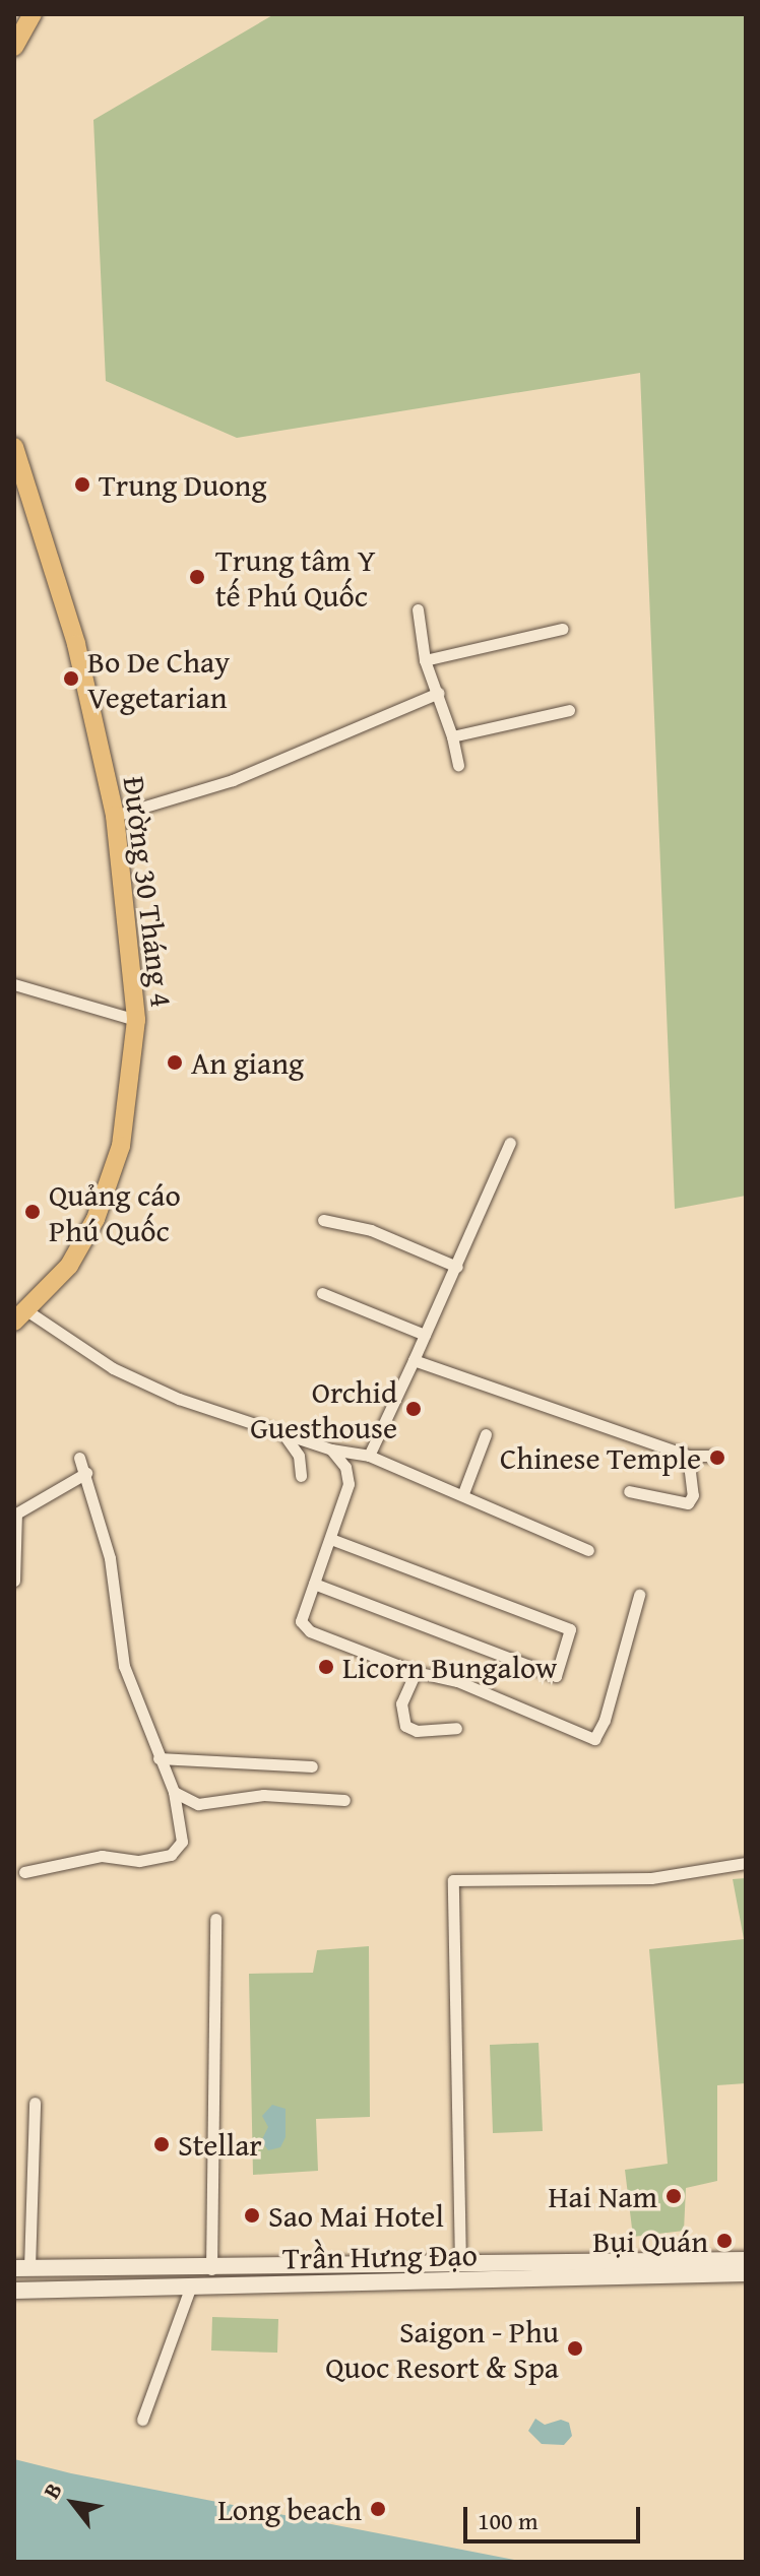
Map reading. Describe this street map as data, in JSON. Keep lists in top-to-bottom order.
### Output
{
  "streets": {
    "main road": ["Đường 30 Tháng 4", "Trần Hưng Đạo"]
  },
  "places": [
    "Trung Duong",
    "Trung tâm Y tế Phú Quốc",
    "Bo De Chay Vegetarian",
    "An giang",
    "Quảng cáo Phú Quốc",
    "Orchid Guesthouse",
    "Chinese Temple",
    "Licorn Bungalow",
    "Stellar",
    "Hai Nam",
    "Sao Mai Hotel",
    "Bụi Quán",
    "Saigon - Phu Quoc Resort & Spa",
    "Long beach"
  ],
  "scale_bar": "100 m",
  "north": "top left"
}
